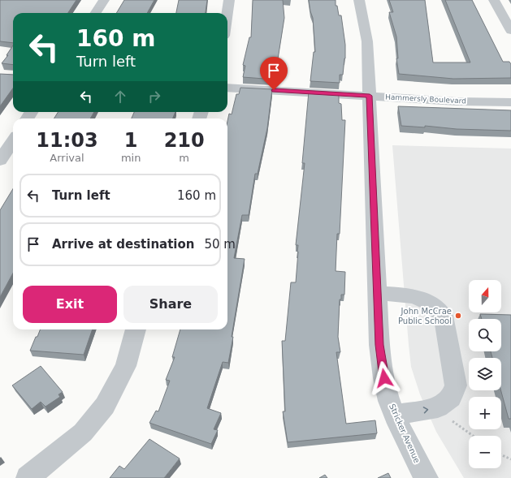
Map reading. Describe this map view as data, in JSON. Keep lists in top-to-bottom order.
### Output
{
  "streets": {
    "street": ["Hammersly Boulevard", "Stricker Avenue"]
  },
  "crossings": [
    ["Hammersly Boulevard", "Stricker Avenue"]
  ],
  "places": ["John McCrae Public School"],
  "north": "top",
  "page": {
    "turn": ["160 m", "Turn left"],
    "eta": [
      "11:03",
      "Arrival",
      "1",
      "min",
      "210",
      "m"
    ],
    "list": [
      {
        "name": "Turn left",
        "value": "160 m"
      },
      {
        "name": "Arrive at destination",
        "value": "50 m"
      }
    ],
    "buttons": ["Exit", "Share"],
    "map_buttons": ["+", "−"]
  }
}
